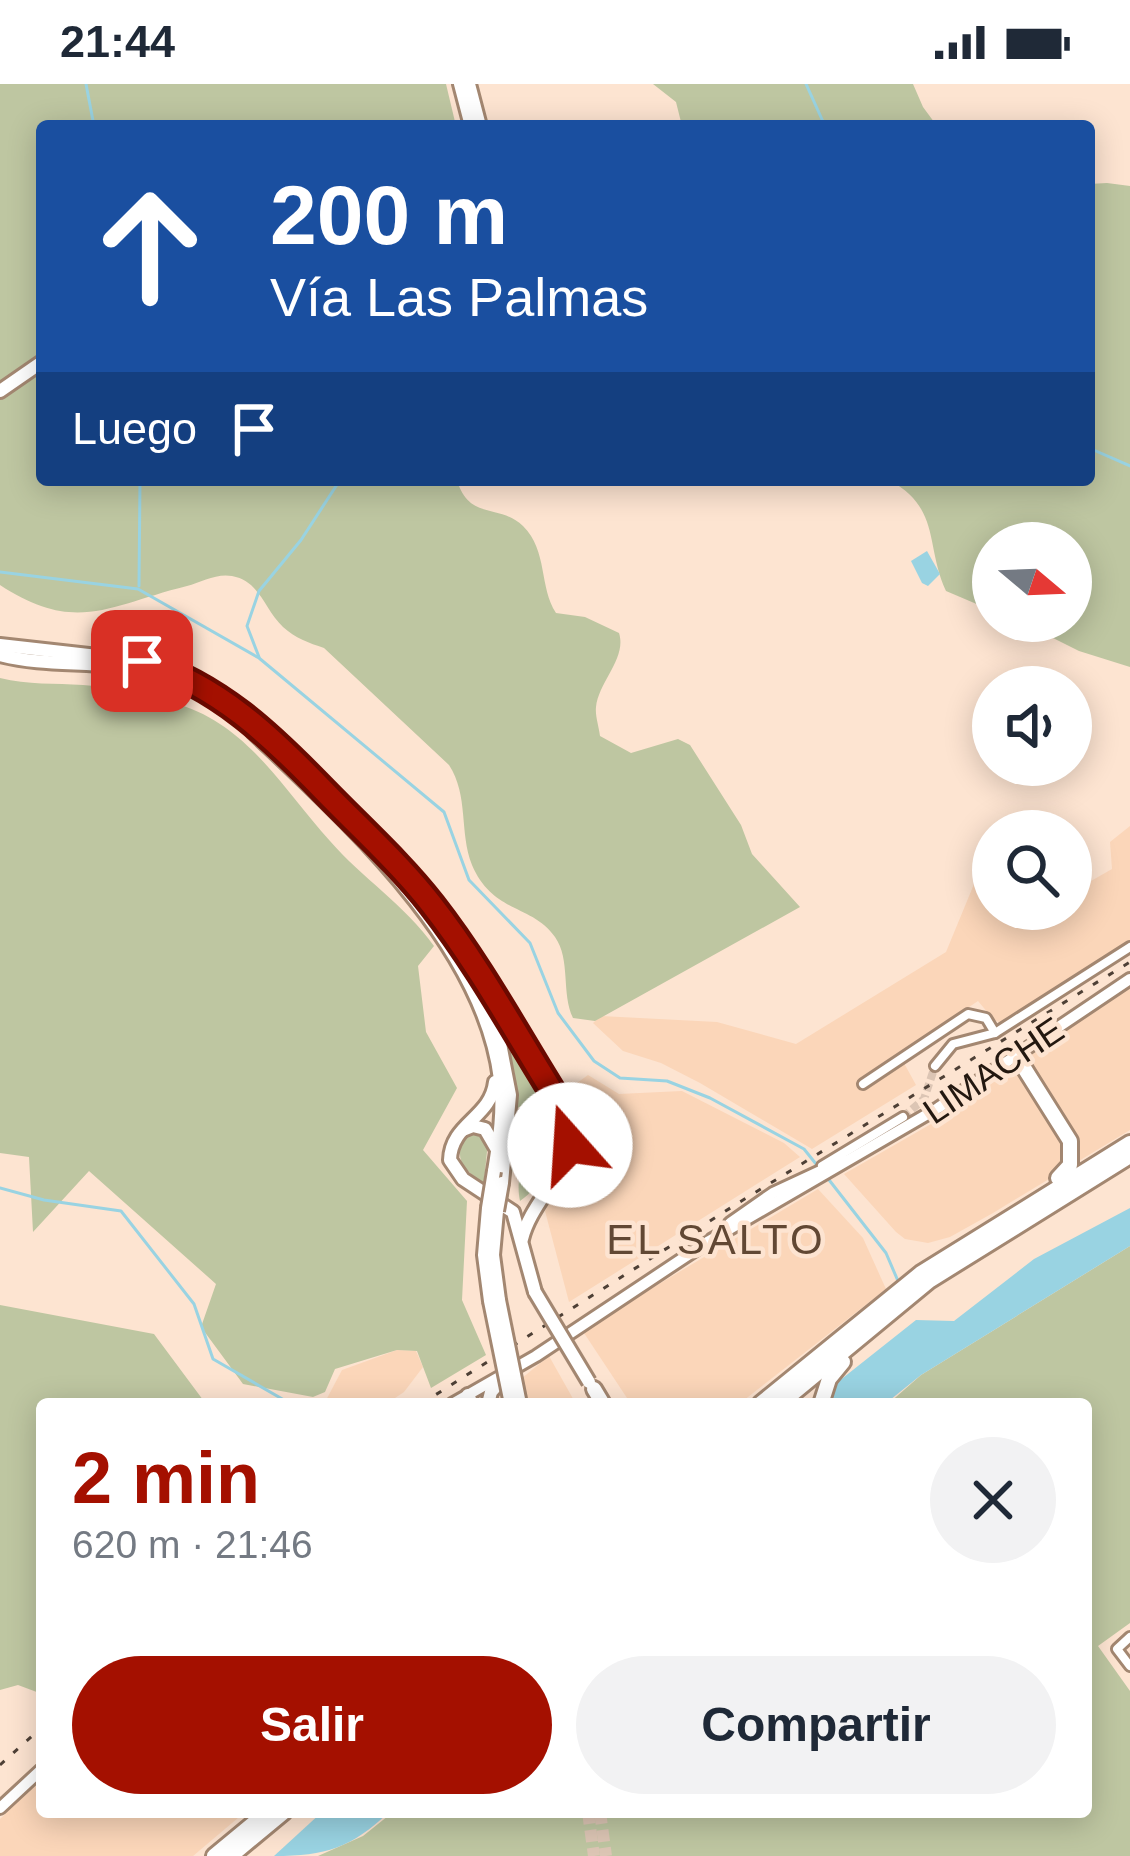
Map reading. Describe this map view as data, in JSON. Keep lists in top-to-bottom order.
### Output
{
  "streets": {
    "main road": ["LIMACHE"]
  },
  "districts": ["EL SALTO"],
  "north": "right",
  "page": {
    "status": "21:44",
    "turn": ["200 m", "Vía Las Palmas"],
    "then": "Luego",
    "heading": ["2 min", "620 m · 21:46"],
    "buttons": ["Salir", "Compartir"]
  }
}
